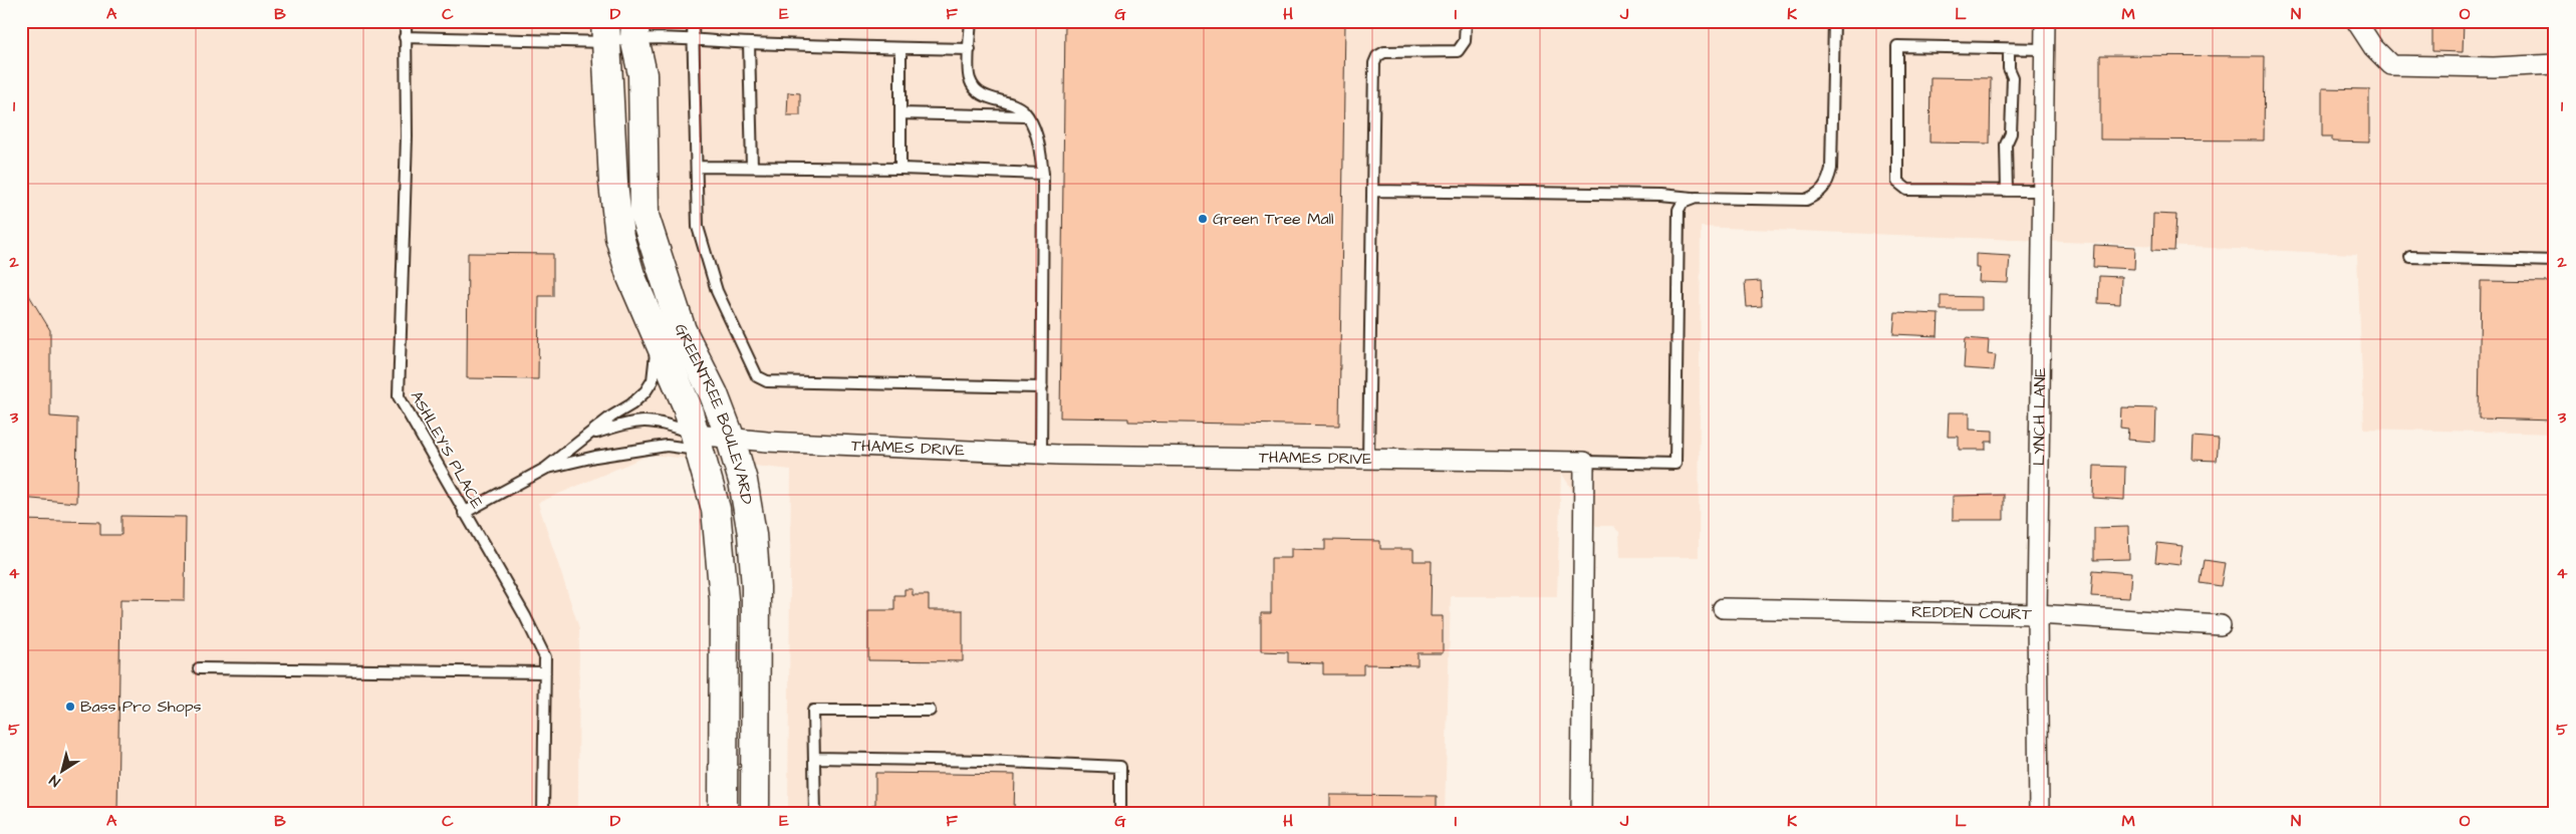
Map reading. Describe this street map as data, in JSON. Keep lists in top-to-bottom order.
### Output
{
  "streets": {
    "main road": ["GREENTREE BOULEVARD"],
    "street": ["LYNCH LANE", "THAMES DRIVE", "REDDEN COURT"],
    "lane": ["ASHLEY'S PLACE"]
  },
  "crossings": [
    ["GREENTREE BOULEVARD", "THAMES DRIVE"],
    ["LYNCH LANE", "REDDEN COURT"]
  ],
  "places": ["Green Tree Mall", "Bass Pro Shops"],
  "north": "bottom left",
  "grid": {
    "columns": [
      "A",
      "B",
      "C",
      "D",
      "E",
      "F",
      "G",
      "H",
      "I",
      "J",
      "K",
      "L",
      "M",
      "N",
      "O"
    ],
    "rows": [
      "1",
      "2",
      "3",
      "4",
      "5"
    ]
  }
}
